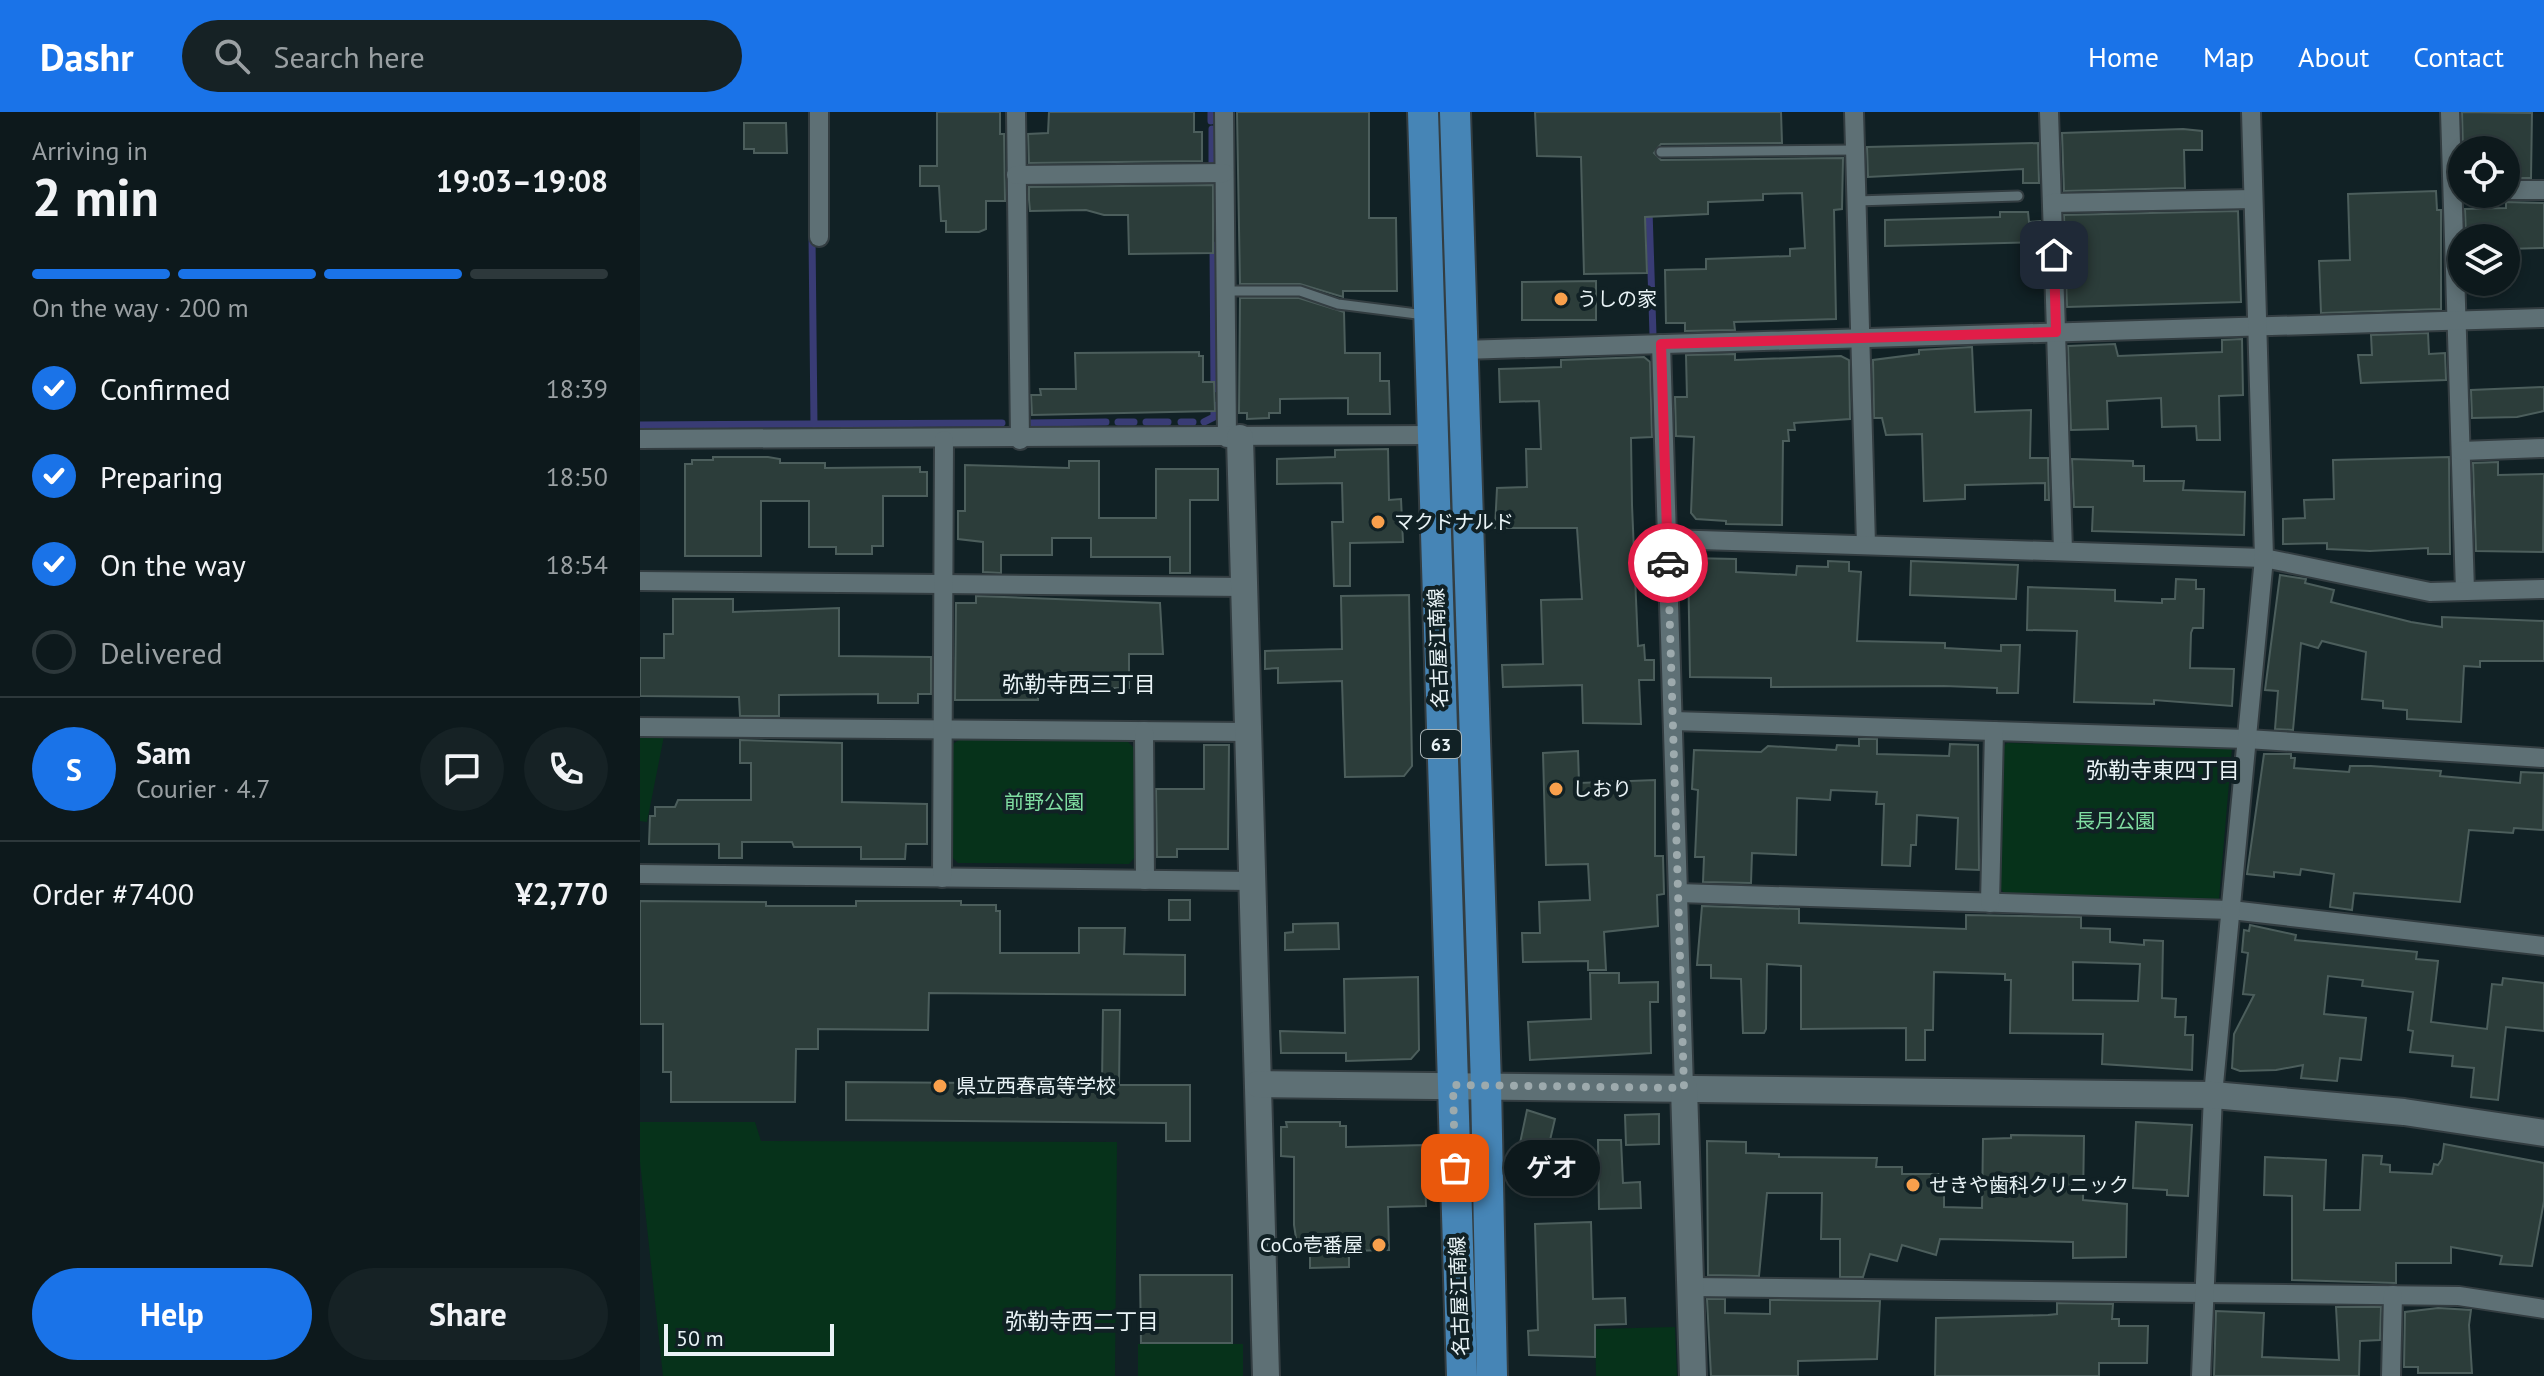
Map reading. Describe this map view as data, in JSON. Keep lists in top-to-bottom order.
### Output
{
  "streets": {
    "main road": ["名古屋江南線", "63"]
  },
  "districts": ["弥勒寺西三丁目", "弥勒寺東四丁目", "弥勒寺西二丁目"],
  "parks": ["前野公園", "長月公園"],
  "places": [
    "うしの家",
    "マクドナルド",
    "しおり",
    "県立西春高等学校",
    "ゲオ",
    "せきや歯科クリニック",
    "CoCo壱番屋"
  ],
  "scale_bar": "50 m",
  "page": {
    "header": "Dashr",
    "search": "Search here",
    "nav": [
      "Home",
      "Map",
      "About",
      "Contact"
    ],
    "heading": ["2 min", "Arriving in", "19:03–19:08"],
    "panel": [
      "Sam",
      "Courier · 4.7",
      "Order #7400",
      "¥2,770"
    ],
    "bar": "On the way · 200 m",
    "list": [
      ["Confirmed", "18:39"],
      ["Preparing", "18:50"],
      ["On the way", "18:54"],
      "Delivered"
    ],
    "round": "S",
    "bubble": "ゲオ",
    "buttons": ["Help", "Share"],
    "scale": "50 m"
  }
}
